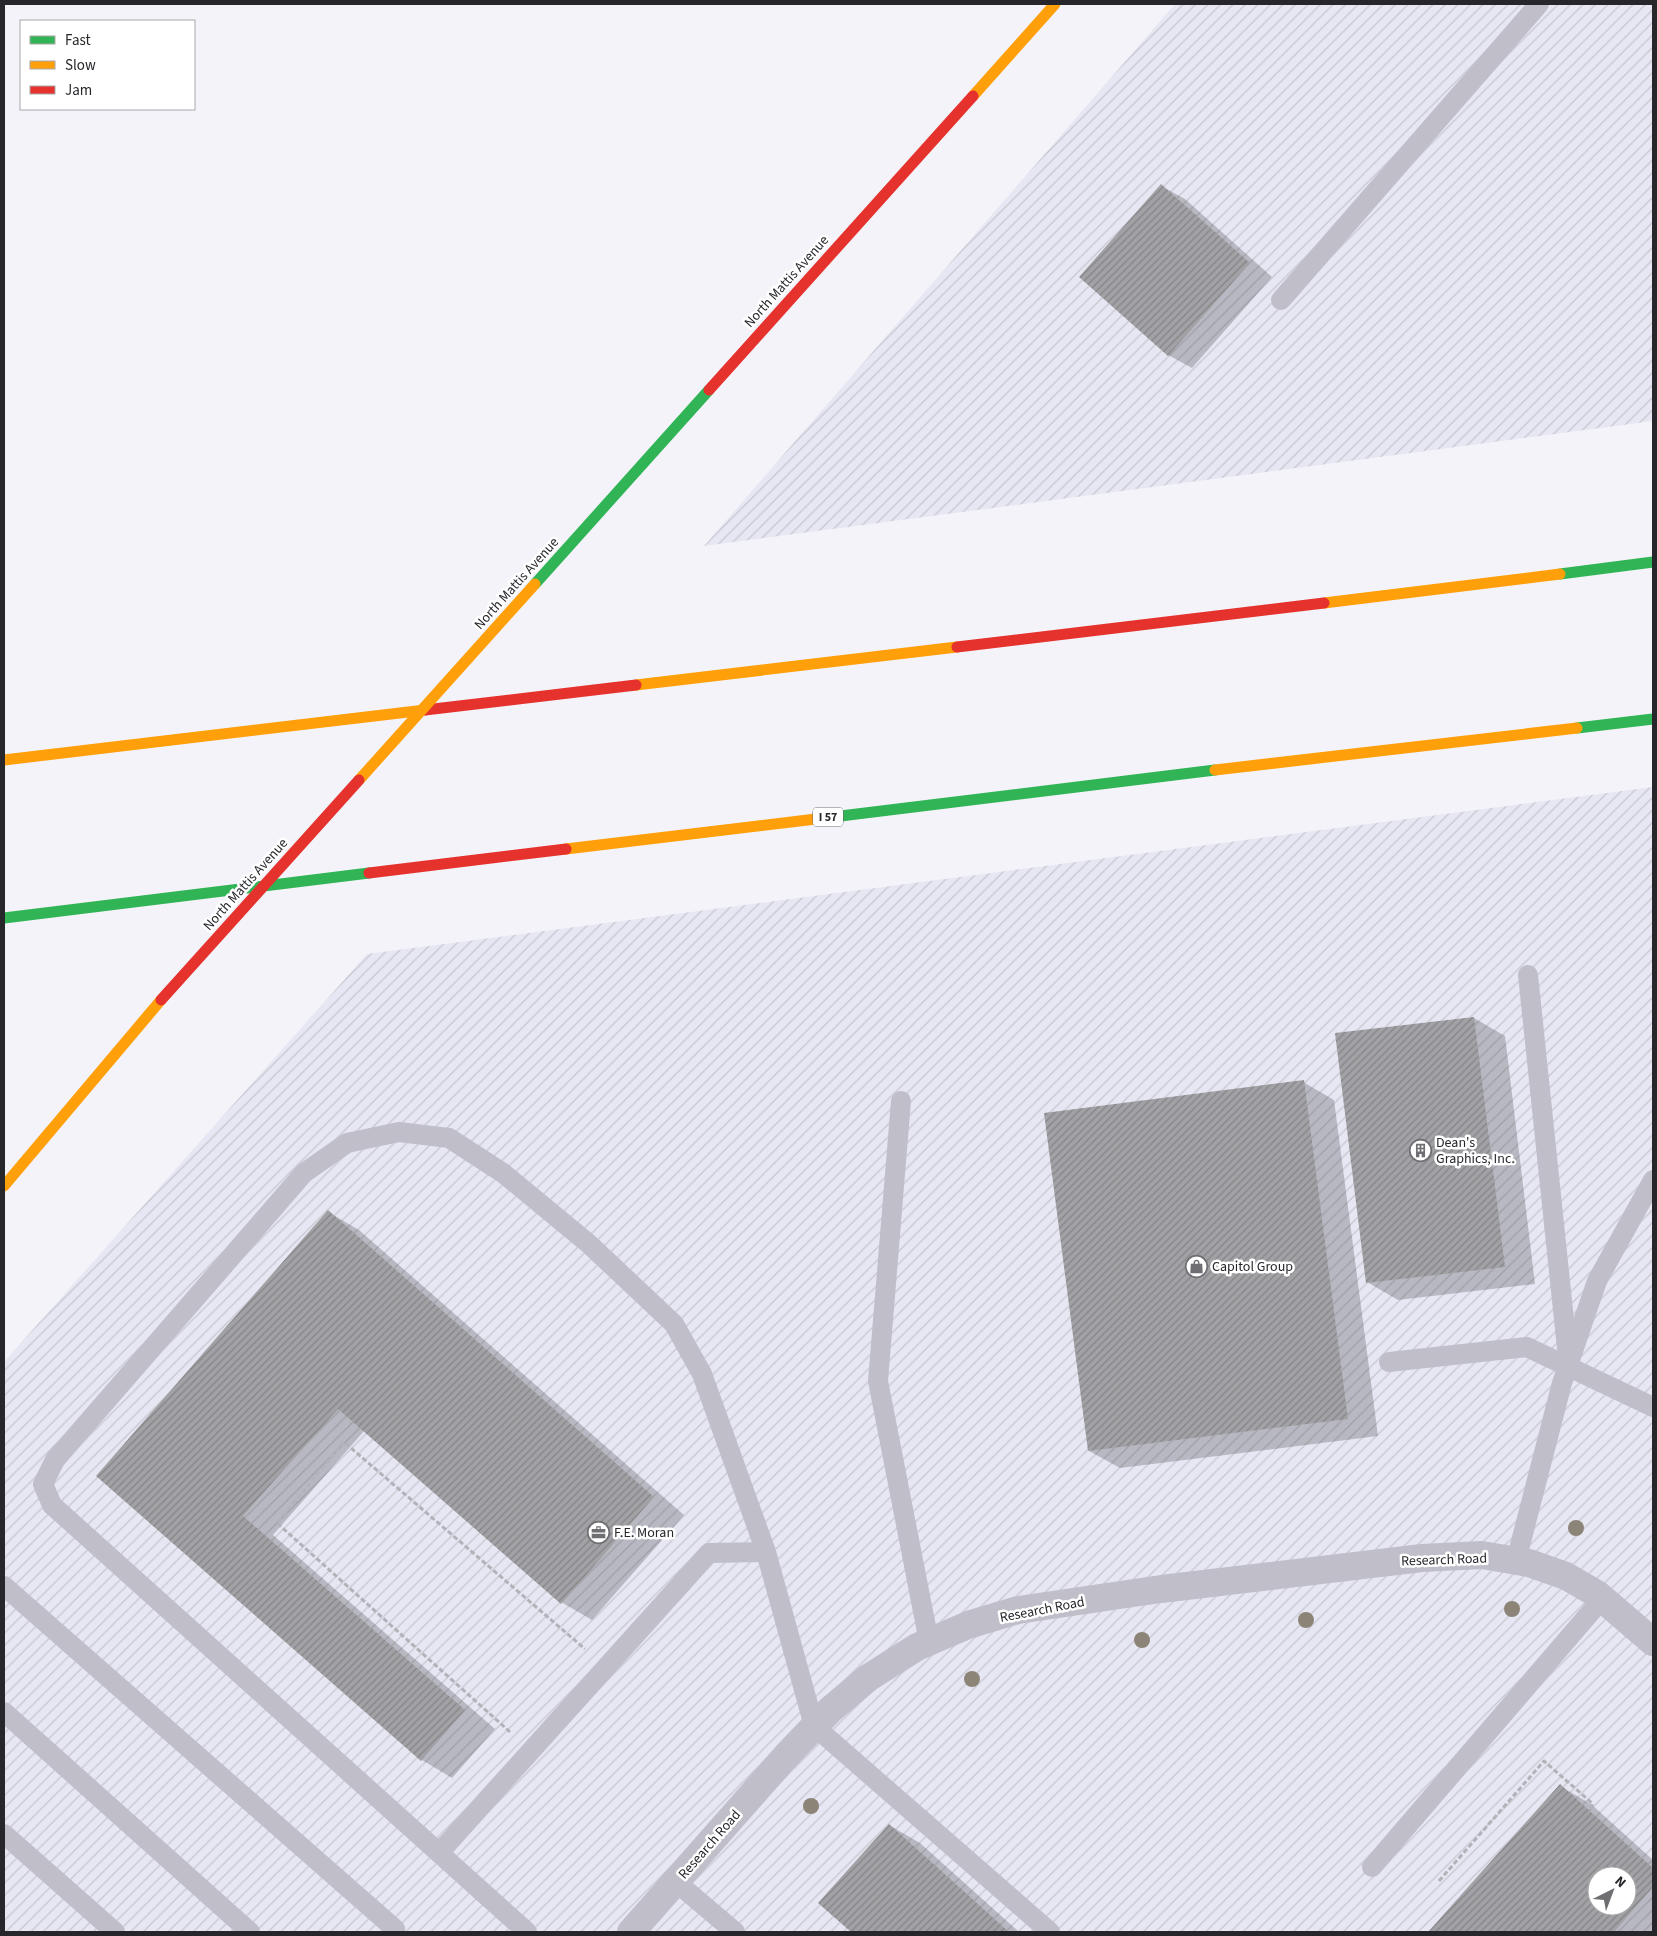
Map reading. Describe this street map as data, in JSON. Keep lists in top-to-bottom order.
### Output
{
  "streets": {
    "main road": ["North Mattis Avenue", "I 57"],
    "street": ["Research Road"]
  },
  "places": {
    "building": ["Dean's Graphics, Inc."],
    "shop": ["Capitol Group"],
    "office": ["F.E. Moran"]
  },
  "legend": ["Fast", "Slow", "Jam"],
  "north": "top right"
}
